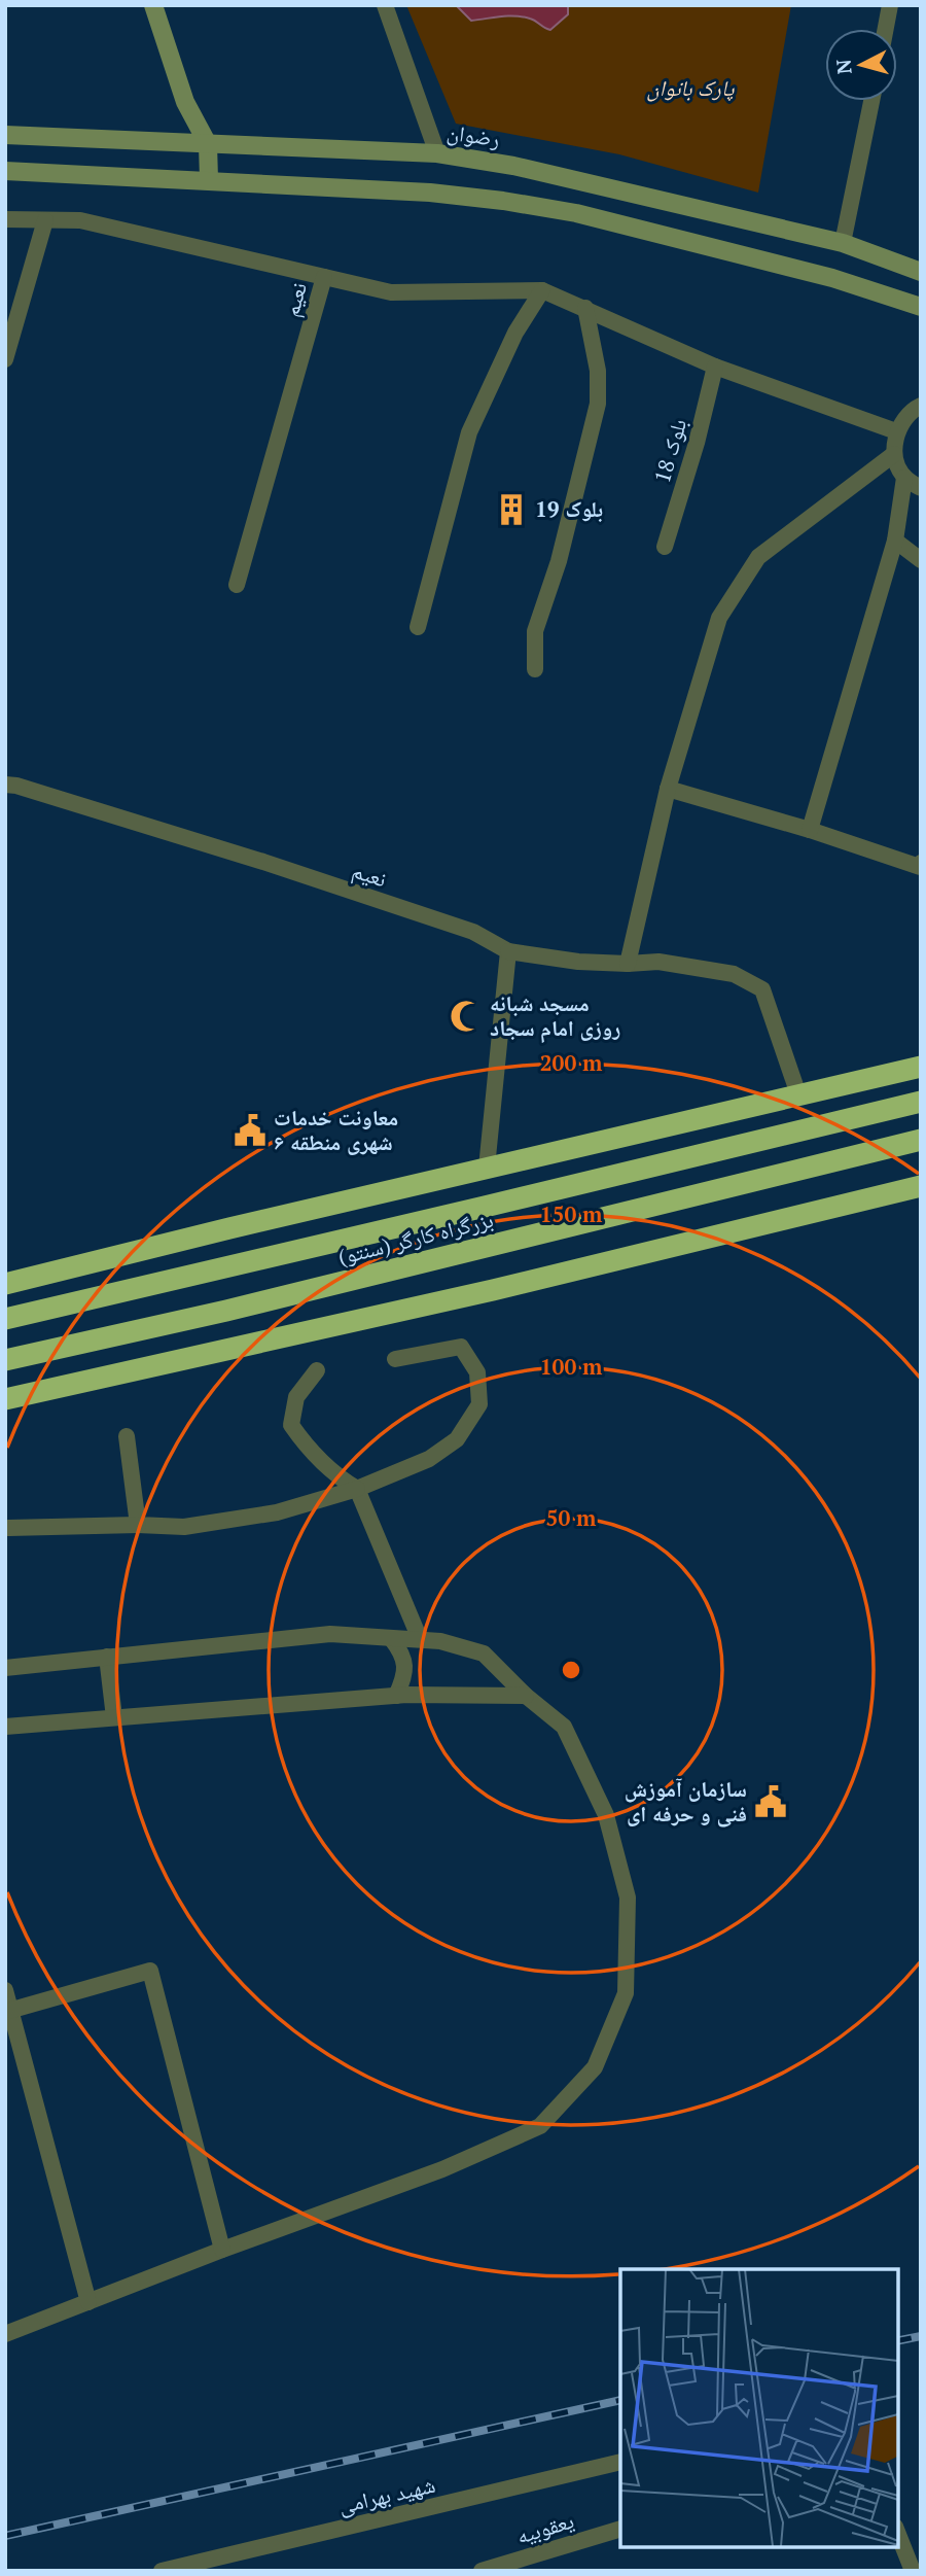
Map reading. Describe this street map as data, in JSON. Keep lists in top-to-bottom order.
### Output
{
  "streets": {
    "highway": ["بزرگراه کارگر (سنتو)"],
    "main road": ["رضوان"],
    "street": [
      "نعیم",
      "بلوک 18",
      "شهید بهرامی",
      "یعقوبیه"
    ]
  },
  "parks": ["پارک بانوان"],
  "places": {
    "building": ["بلوک 19"],
    "mosque": ["مسجد شبانه روزی امام سجاد"],
    "public building": ["معاونت خدمات شهری منطقه ۶", "سازمان آموزش فنی و حرفه ای"]
  },
  "north": "left",
  "rings": [
    "200 m",
    "150 m",
    "100 m",
    "50 m"
  ]
}
